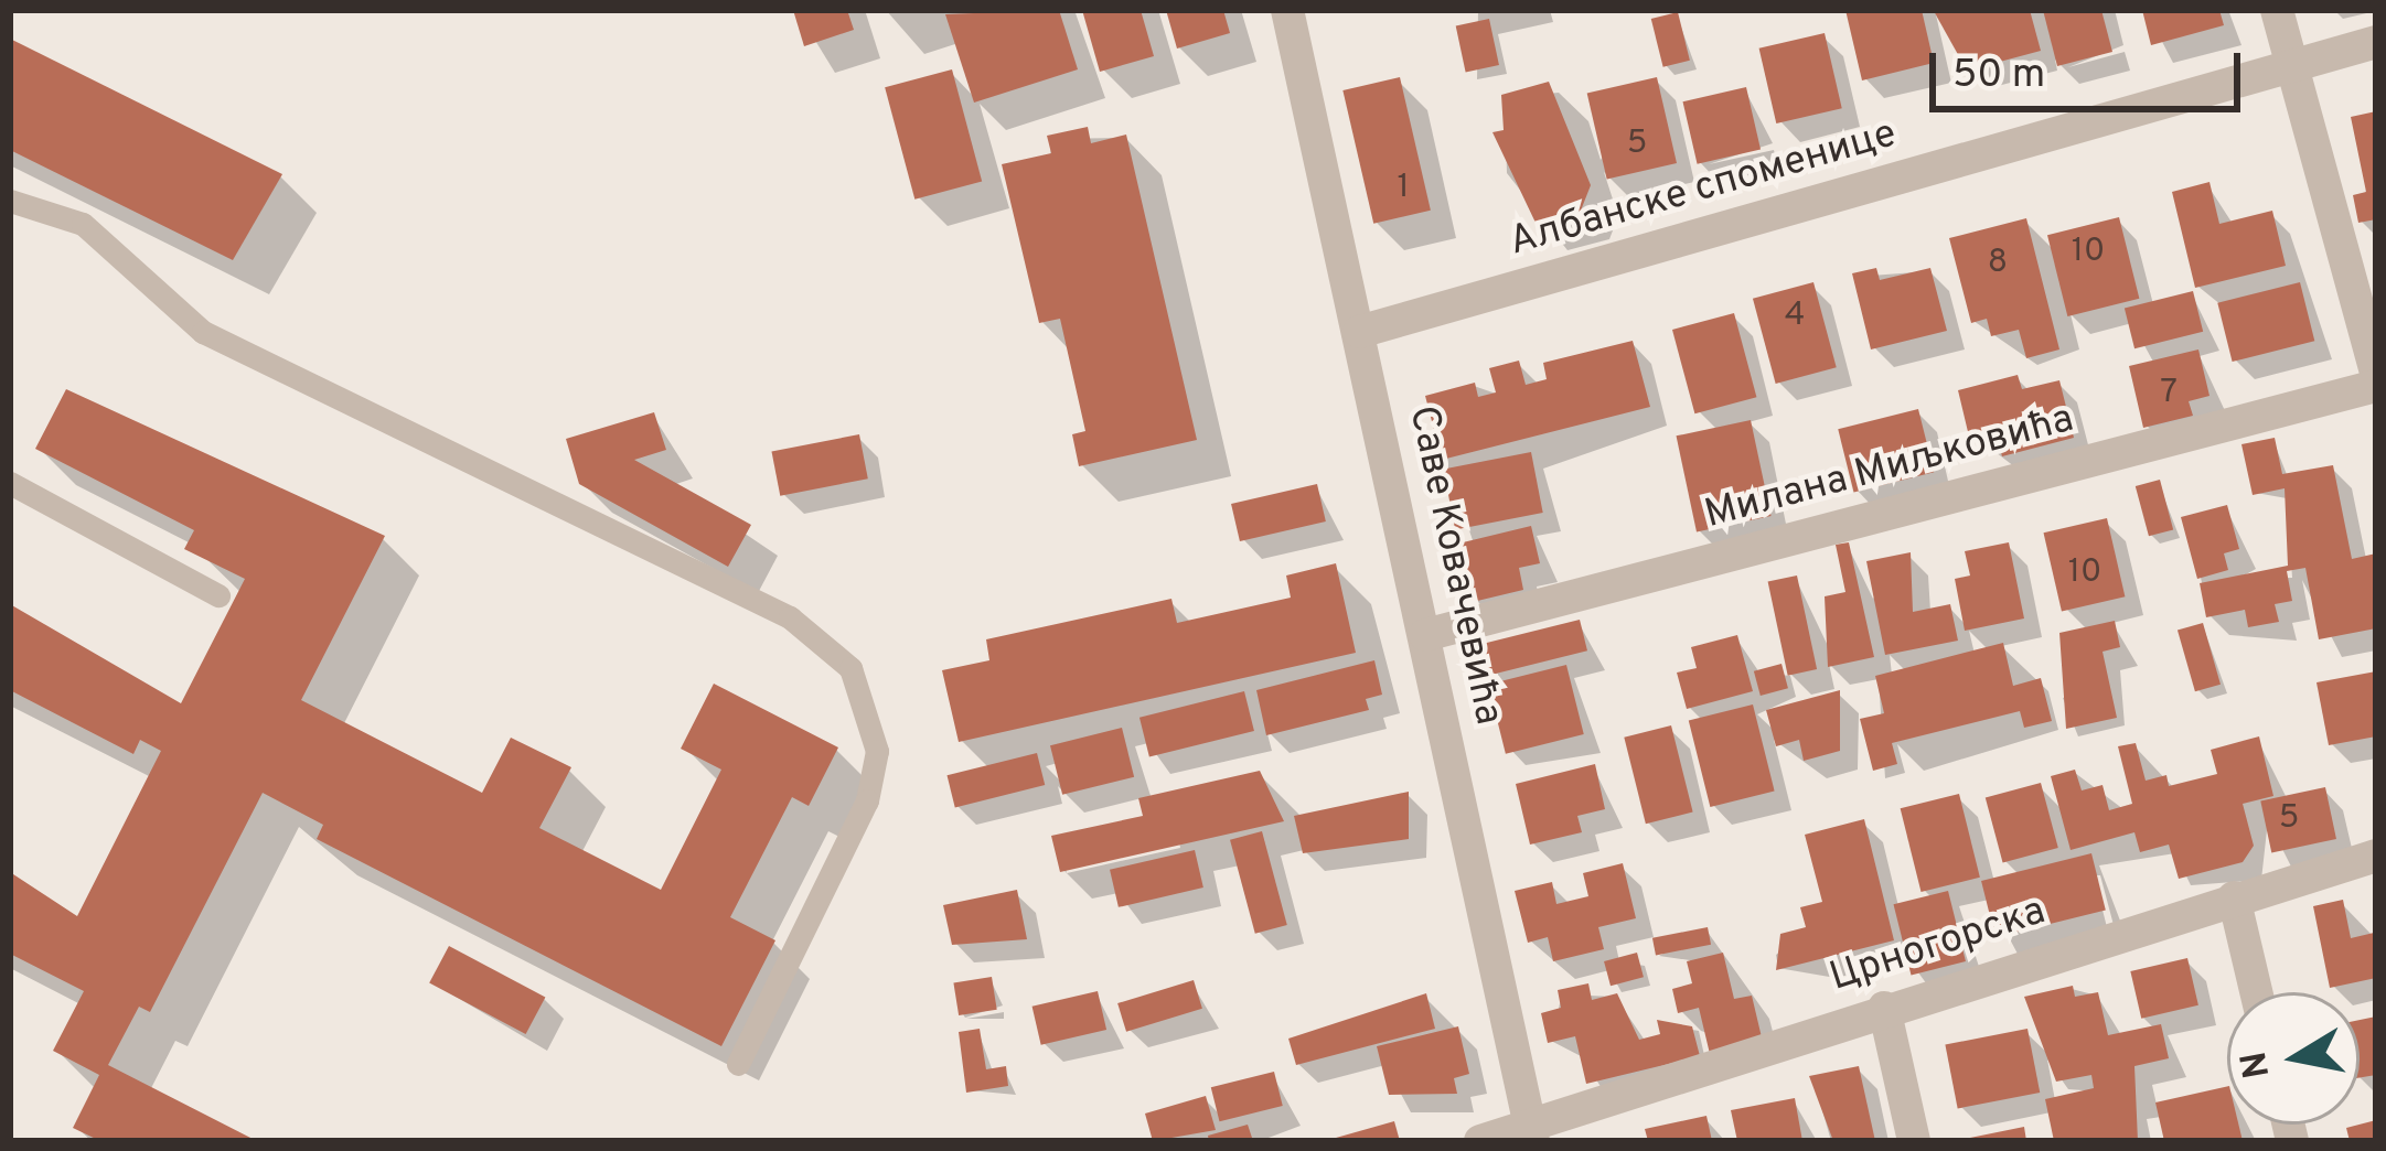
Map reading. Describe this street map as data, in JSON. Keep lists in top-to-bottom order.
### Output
{
  "streets": {
    "street": [
      "Албанске споменице",
      "Милана Миљковића",
      "Саве Ковачевића",
      "Црногорска"
    ]
  },
  "crossings": [
    ["Албанске споменице", "Саве Ковачевића"],
    ["Милана Миљковића", "Саве Ковачевића"],
    ["Саве Ковачевића", "Црногорска"]
  ],
  "house_numbers": [
    "5",
    "1",
    "10",
    "8",
    "4",
    "7",
    "10",
    "5"
  ],
  "scale_bar": "50 m",
  "north": "left"
}
